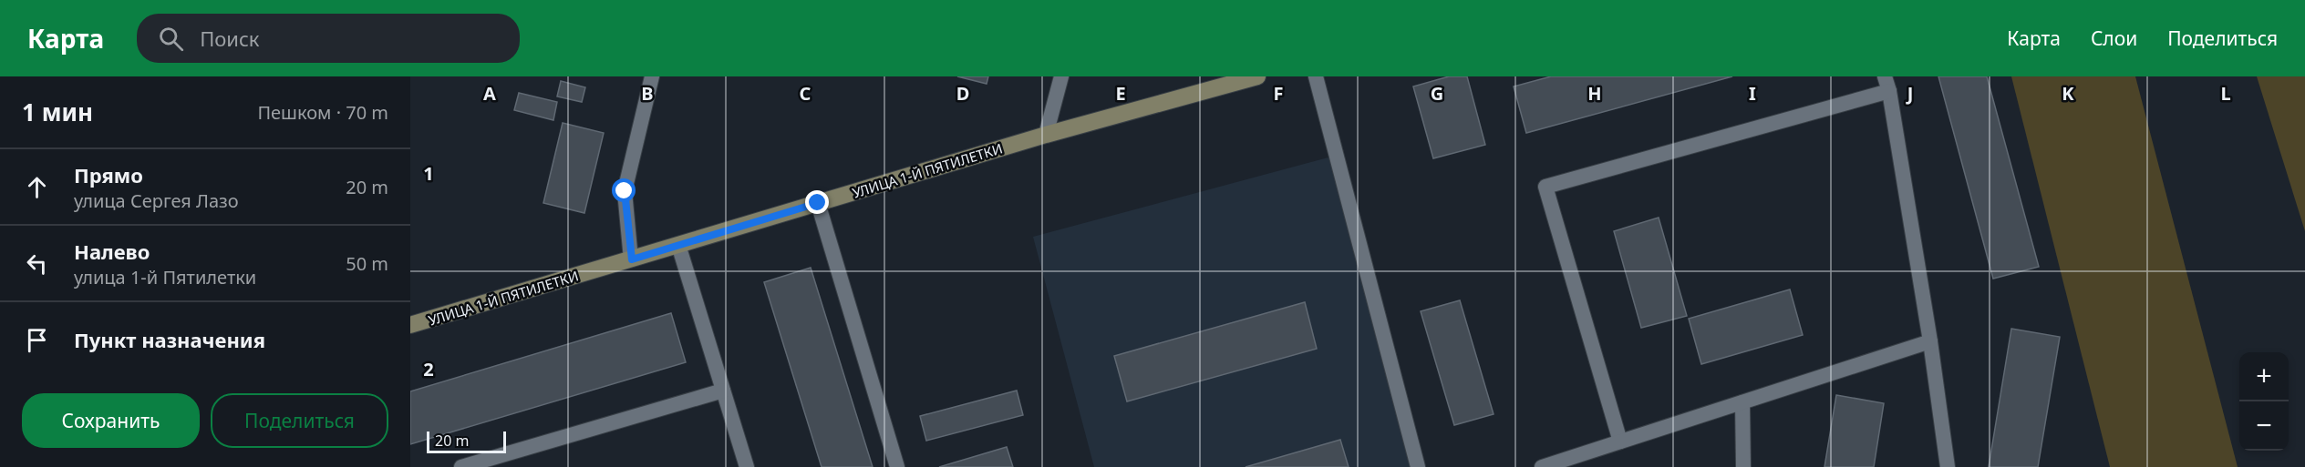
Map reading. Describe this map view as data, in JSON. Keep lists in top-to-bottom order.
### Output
{
  "streets": {
    "main road": ["УЛИЦА 1-Й ПЯТИЛЕТКИ"]
  },
  "scale_bar": "20 m",
  "page": {
    "header": "Карта",
    "search": "Поиск",
    "nav": ["Карта", "Слои", "Поделиться"],
    "heading": ["1 мин", "Пешком · 70 m"],
    "list": [
      ["Прямо", "улица Сергея Лазо", "20 m"],
      ["Налево", "улица 1-й Пятилетки", "50 m"],
      "Пункт назначения"
    ],
    "map_buttons": ["+", "−"],
    "buttons": ["Сохранить", "Поделиться"],
    "scale": "20 m"
  },
  "grid": {
    "columns": [
      "A",
      "B",
      "C",
      "D",
      "E",
      "F",
      "G",
      "H",
      "I",
      "J",
      "K",
      "L"
    ],
    "rows": ["1", "2"]
  }
}
